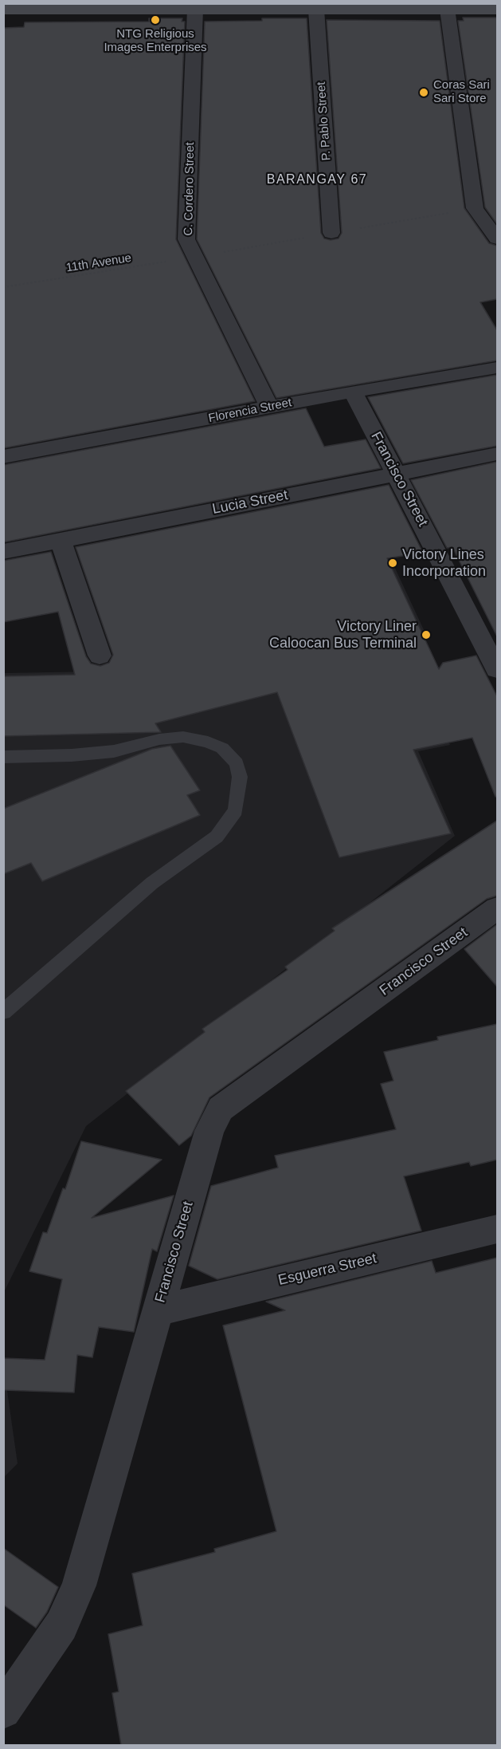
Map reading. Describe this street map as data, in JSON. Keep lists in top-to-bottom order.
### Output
{
  "streets": {
    "street": [
      "P. Pablo Street",
      "C. Cordero Street",
      "Florencia Street",
      "Francisco Street",
      "Lucia Street",
      "Esguerra Street"
    ],
    "path": ["11th Avenue"]
  },
  "crossings": [
    ["C. Cordero Street", "11th Avenue"],
    ["C. Cordero Street", "Florencia Street"],
    ["Florencia Street", "Francisco Street"],
    ["Francisco Street", "Lucia Street"],
    ["Francisco Street", "Esguerra Street"]
  ],
  "districts": ["BARANGAY 67"],
  "places": [
    "NTG Religious Images Enterprises",
    "Coras Sari Sari Store",
    "Victory Lines Incorporation",
    "Victory Liner Caloocan Bus Terminal"
  ]
}
